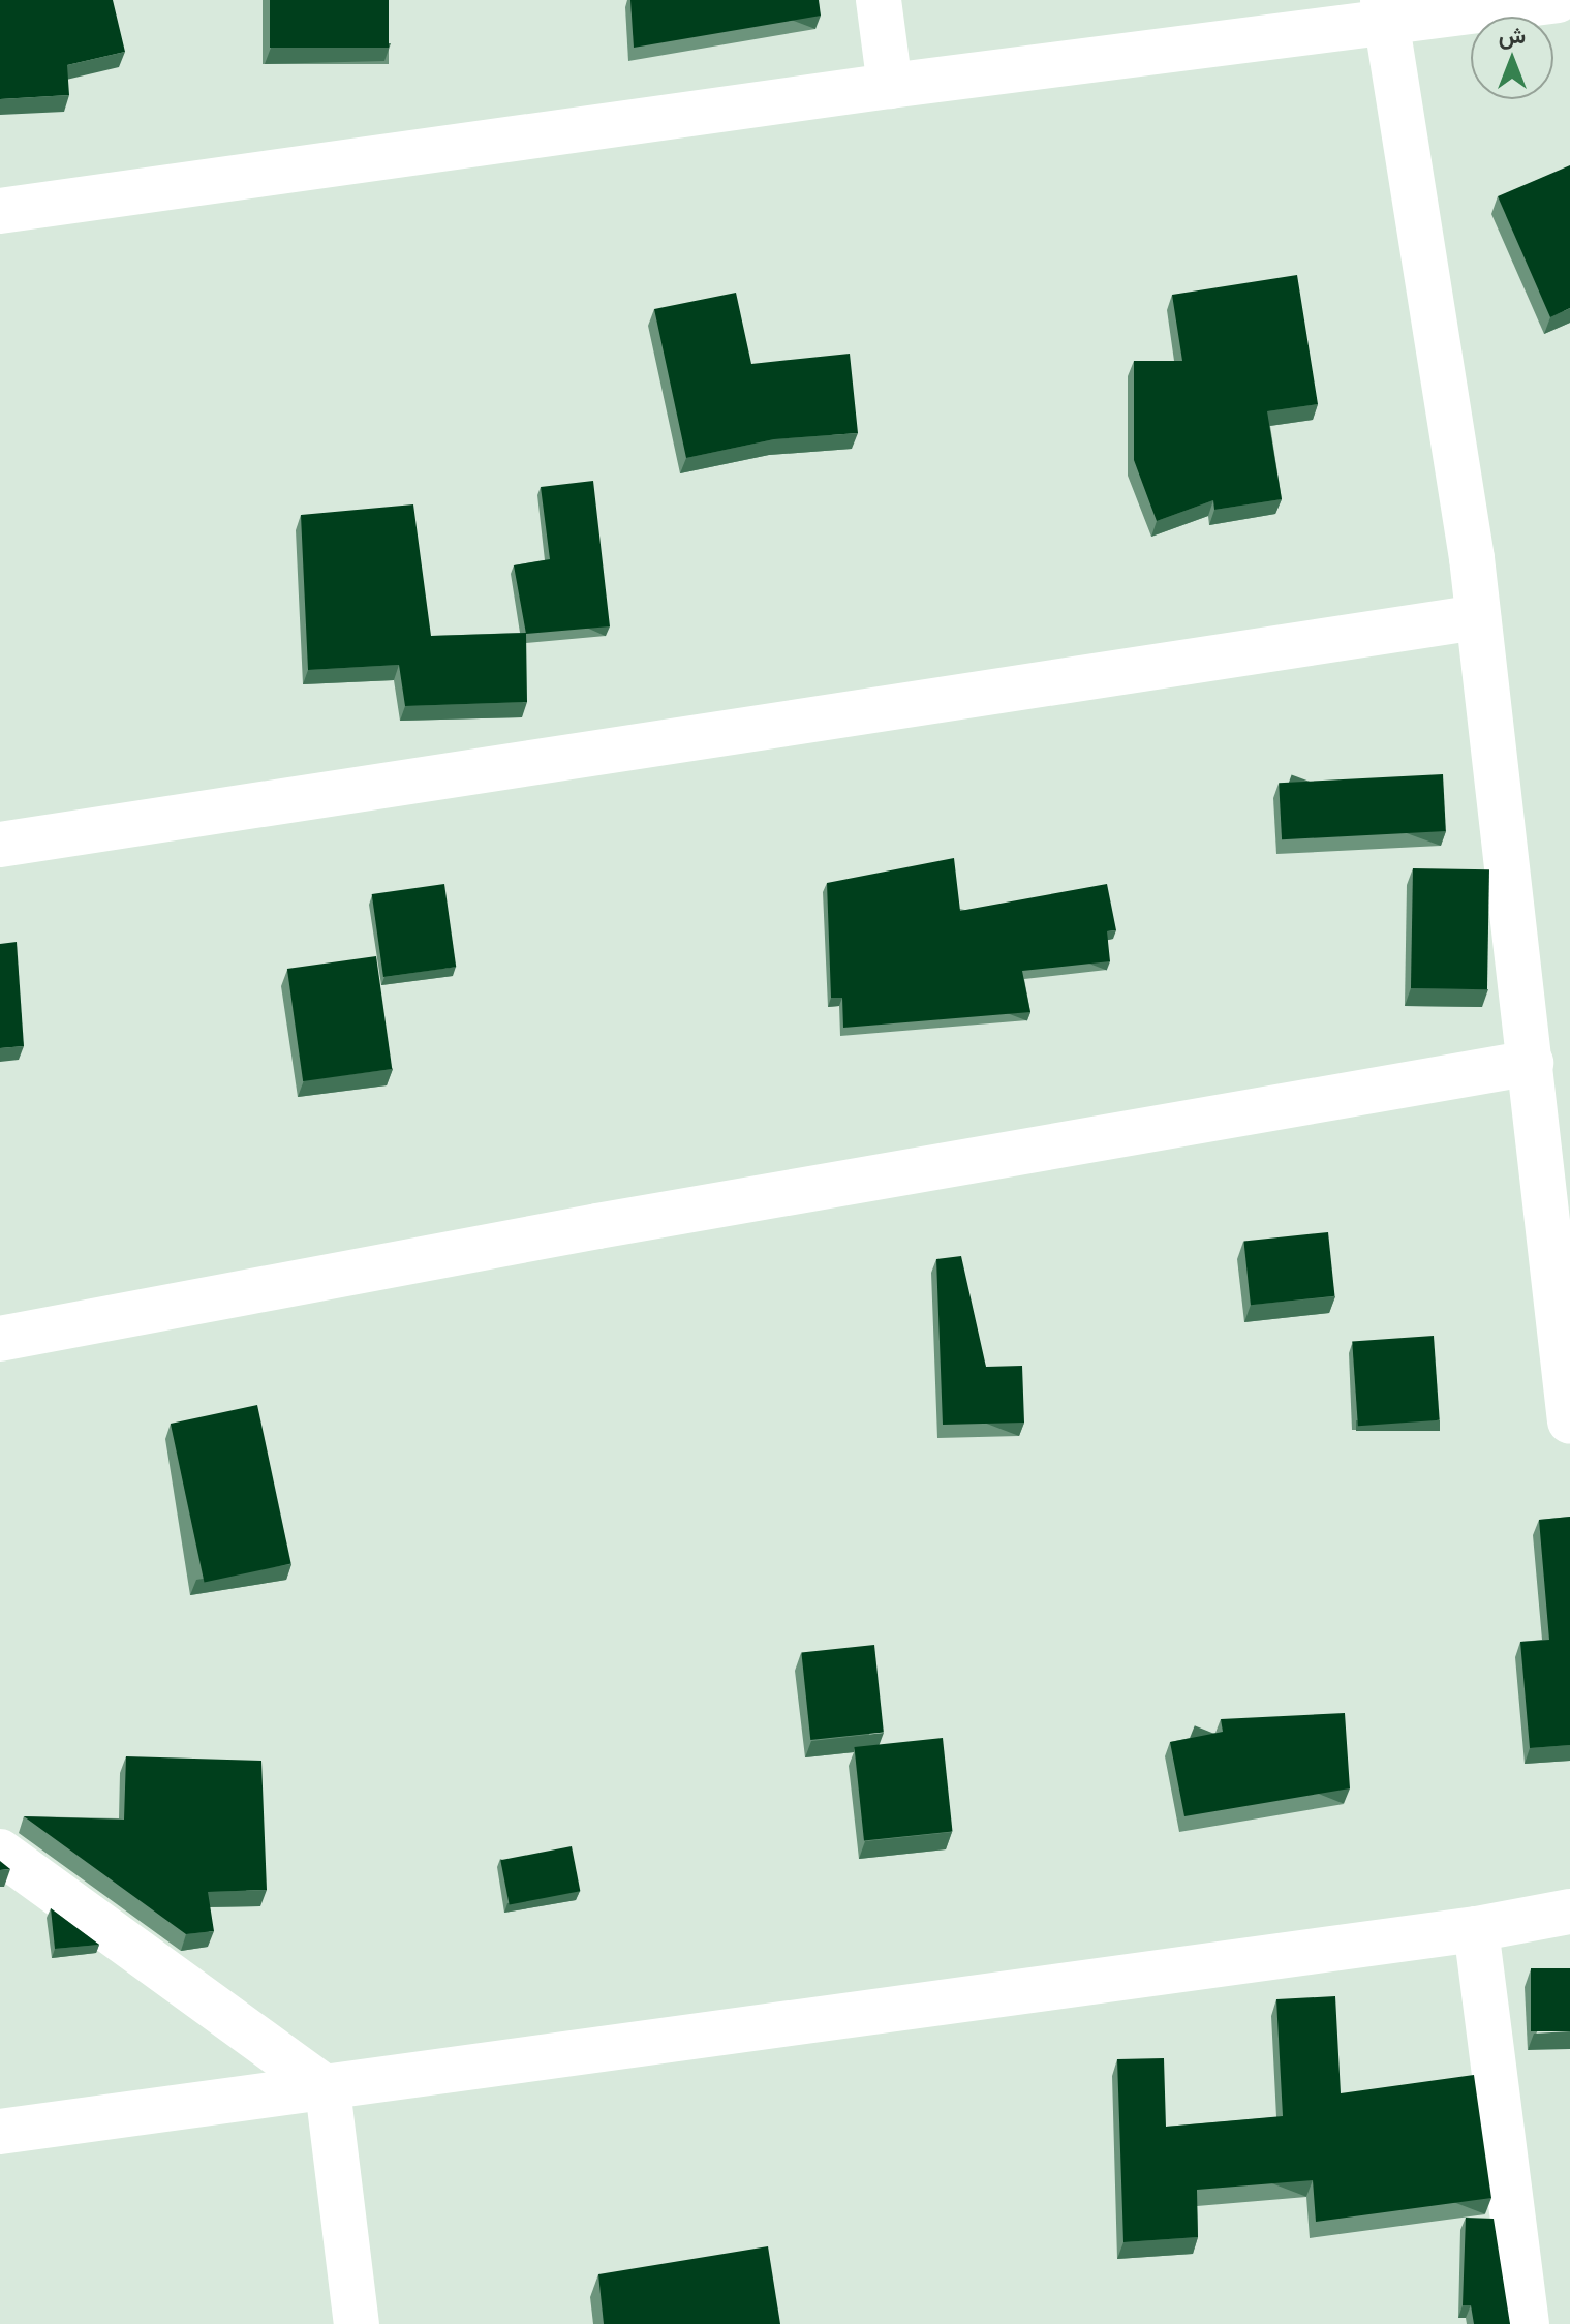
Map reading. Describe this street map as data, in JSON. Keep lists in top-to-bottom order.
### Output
{
  "north": "top"
}
